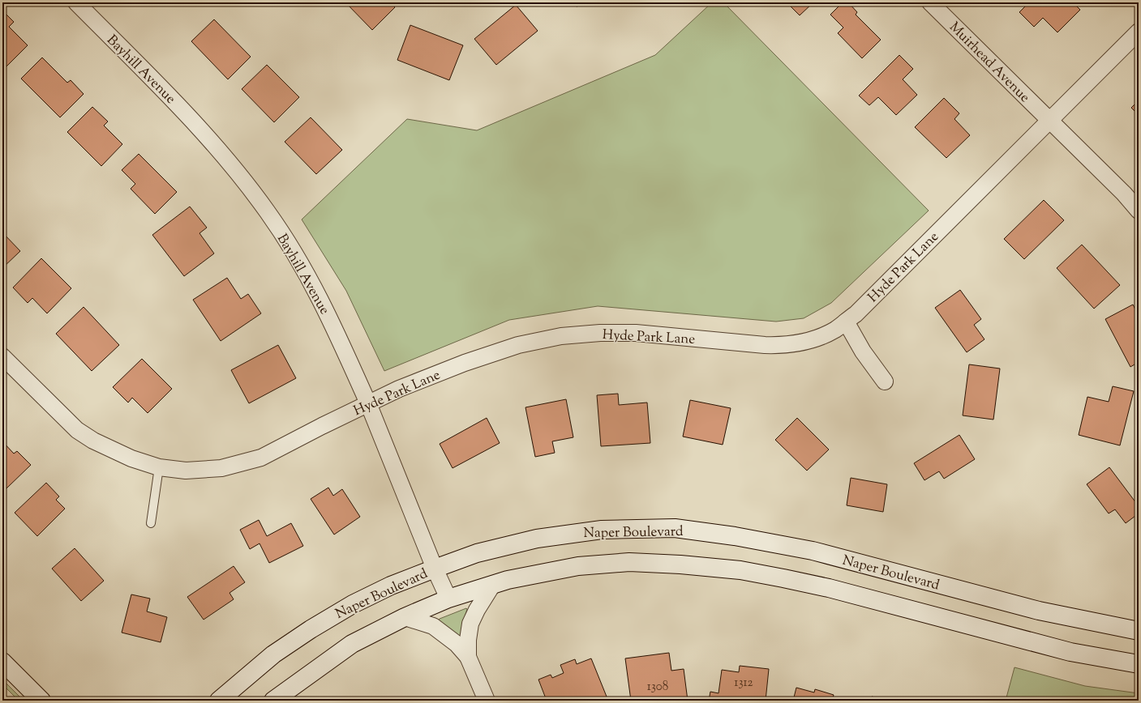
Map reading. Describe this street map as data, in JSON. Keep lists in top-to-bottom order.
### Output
{
  "streets": {
    "main road": ["Naper Boulevard"],
    "street": ["Muirhead Avenue", "Bayhill Avenue", "Hyde Park Lane"]
  },
  "crossings": [
    ["Muirhead Avenue", "Hyde Park Lane"],
    ["Bayhill Avenue", "Hyde Park Lane"],
    ["Bayhill Avenue", "Naper Boulevard"]
  ],
  "house_numbers": ["1312", "1308"]
}
